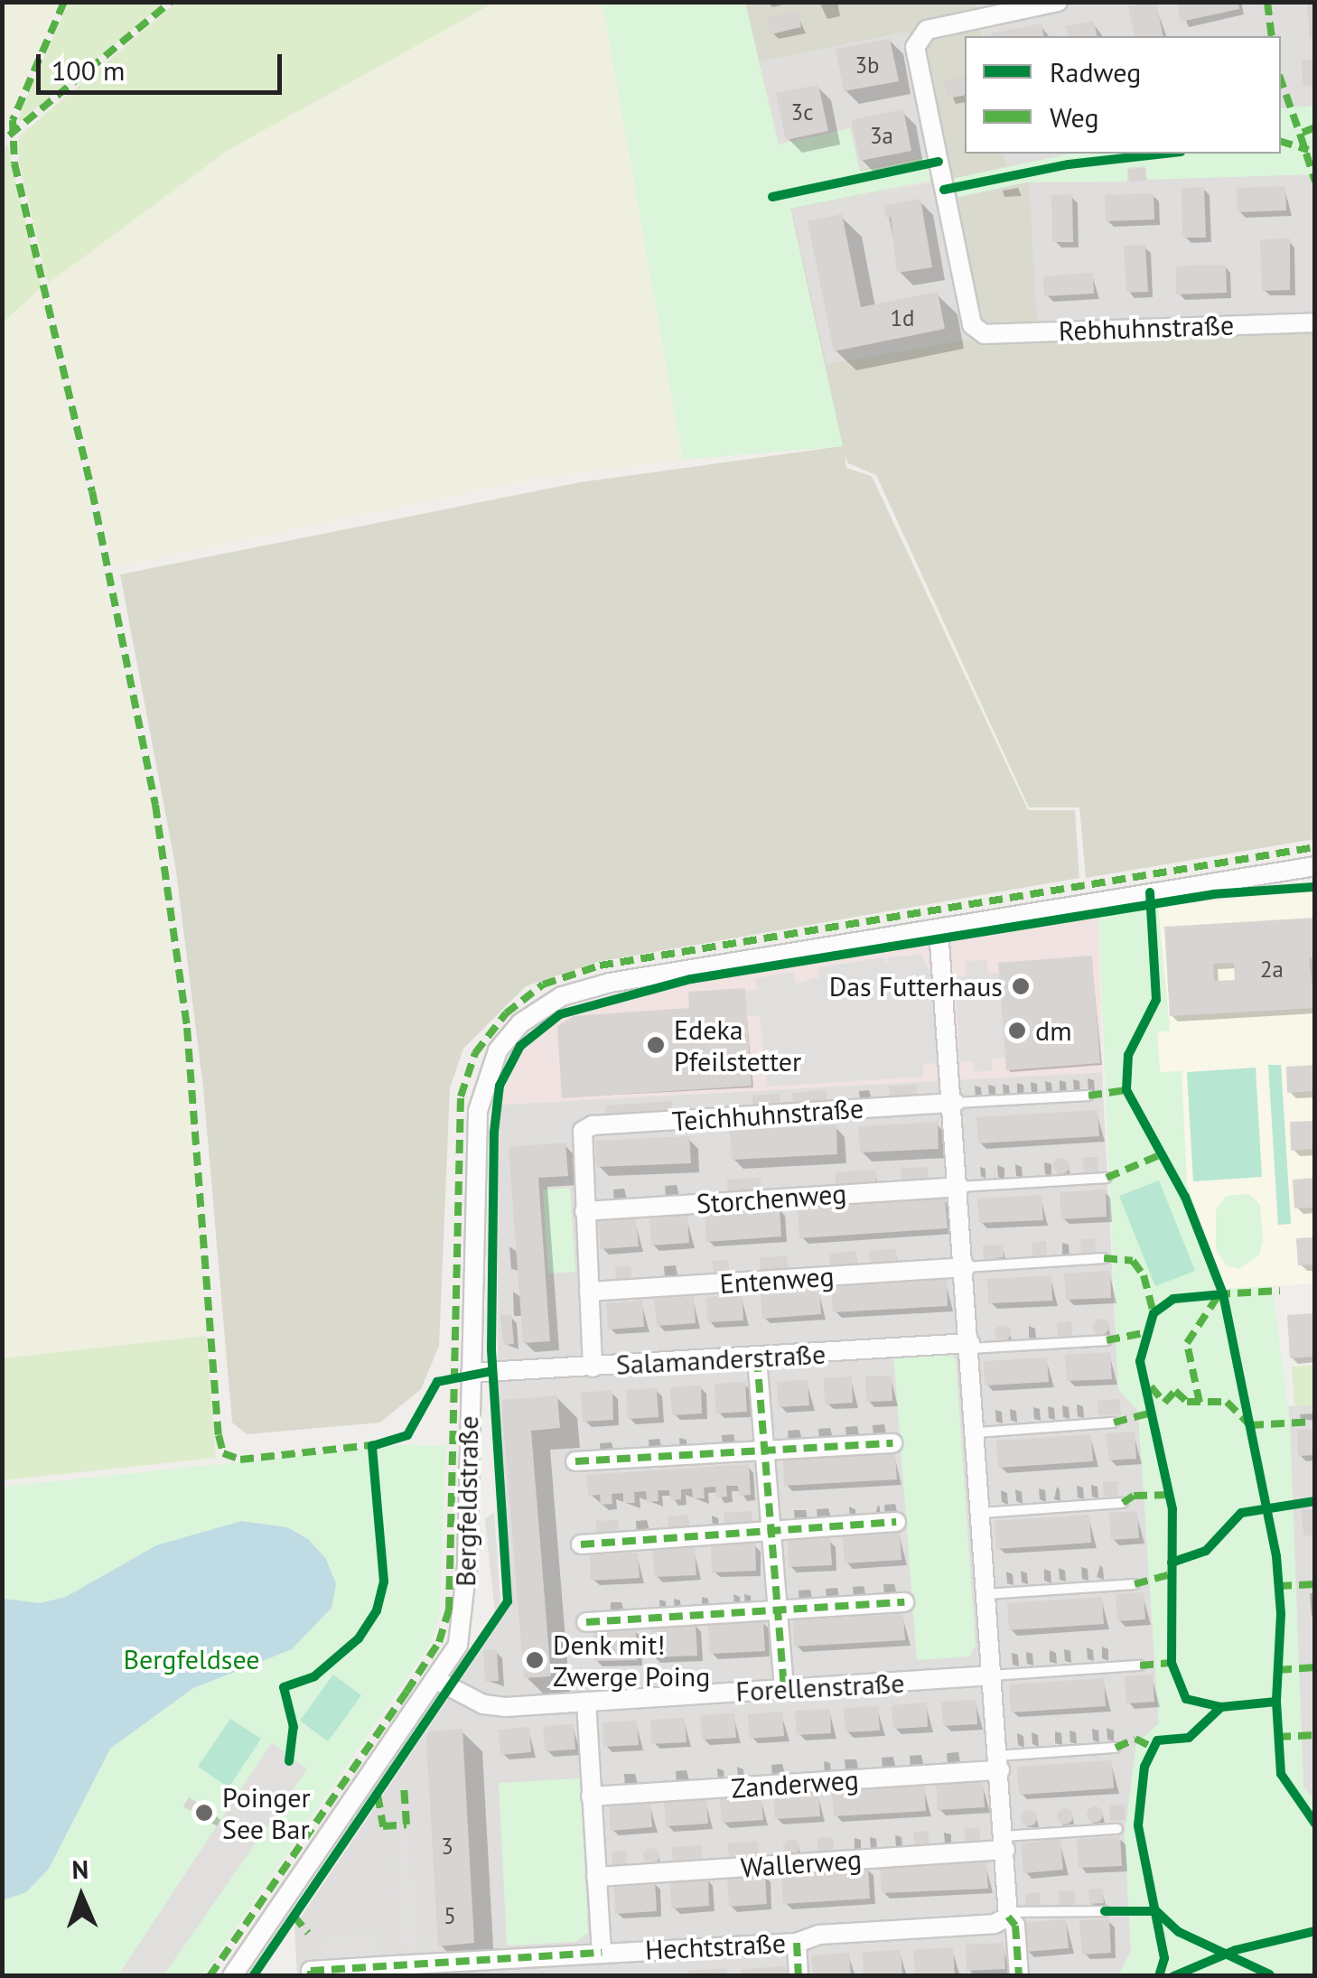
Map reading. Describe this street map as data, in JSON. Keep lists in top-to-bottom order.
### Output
{
  "streets": {
    "street": [
      "Rebhuhnstraße",
      "Teichhuhnstraße",
      "Storchenweg",
      "Entenweg",
      "Salamanderstraße",
      "Bergfeldstraße",
      "Forellenstraße",
      "Zanderweg",
      "Wallerweg",
      "Hechtstraße"
    ]
  },
  "crossings": [
    ["Teichhuhnstraße", "Storchenweg"],
    ["Salamanderstraße", "Bergfeldstraße"],
    ["Bergfeldstraße", "Forellenstraße"]
  ],
  "parks": ["Bergfeldsee"],
  "places": [
    "Das Futterhaus",
    "dm",
    "Edeka Pfeilstetter",
    "Denk mit! Zwerge Poing",
    "Poinger See Bar"
  ],
  "house_numbers": [
    "3b",
    "3c",
    "3a",
    "1d",
    "2a",
    "3",
    "5"
  ],
  "legend": ["Radweg", "Weg"],
  "scale_bar": "100 m",
  "north": "top"
}
